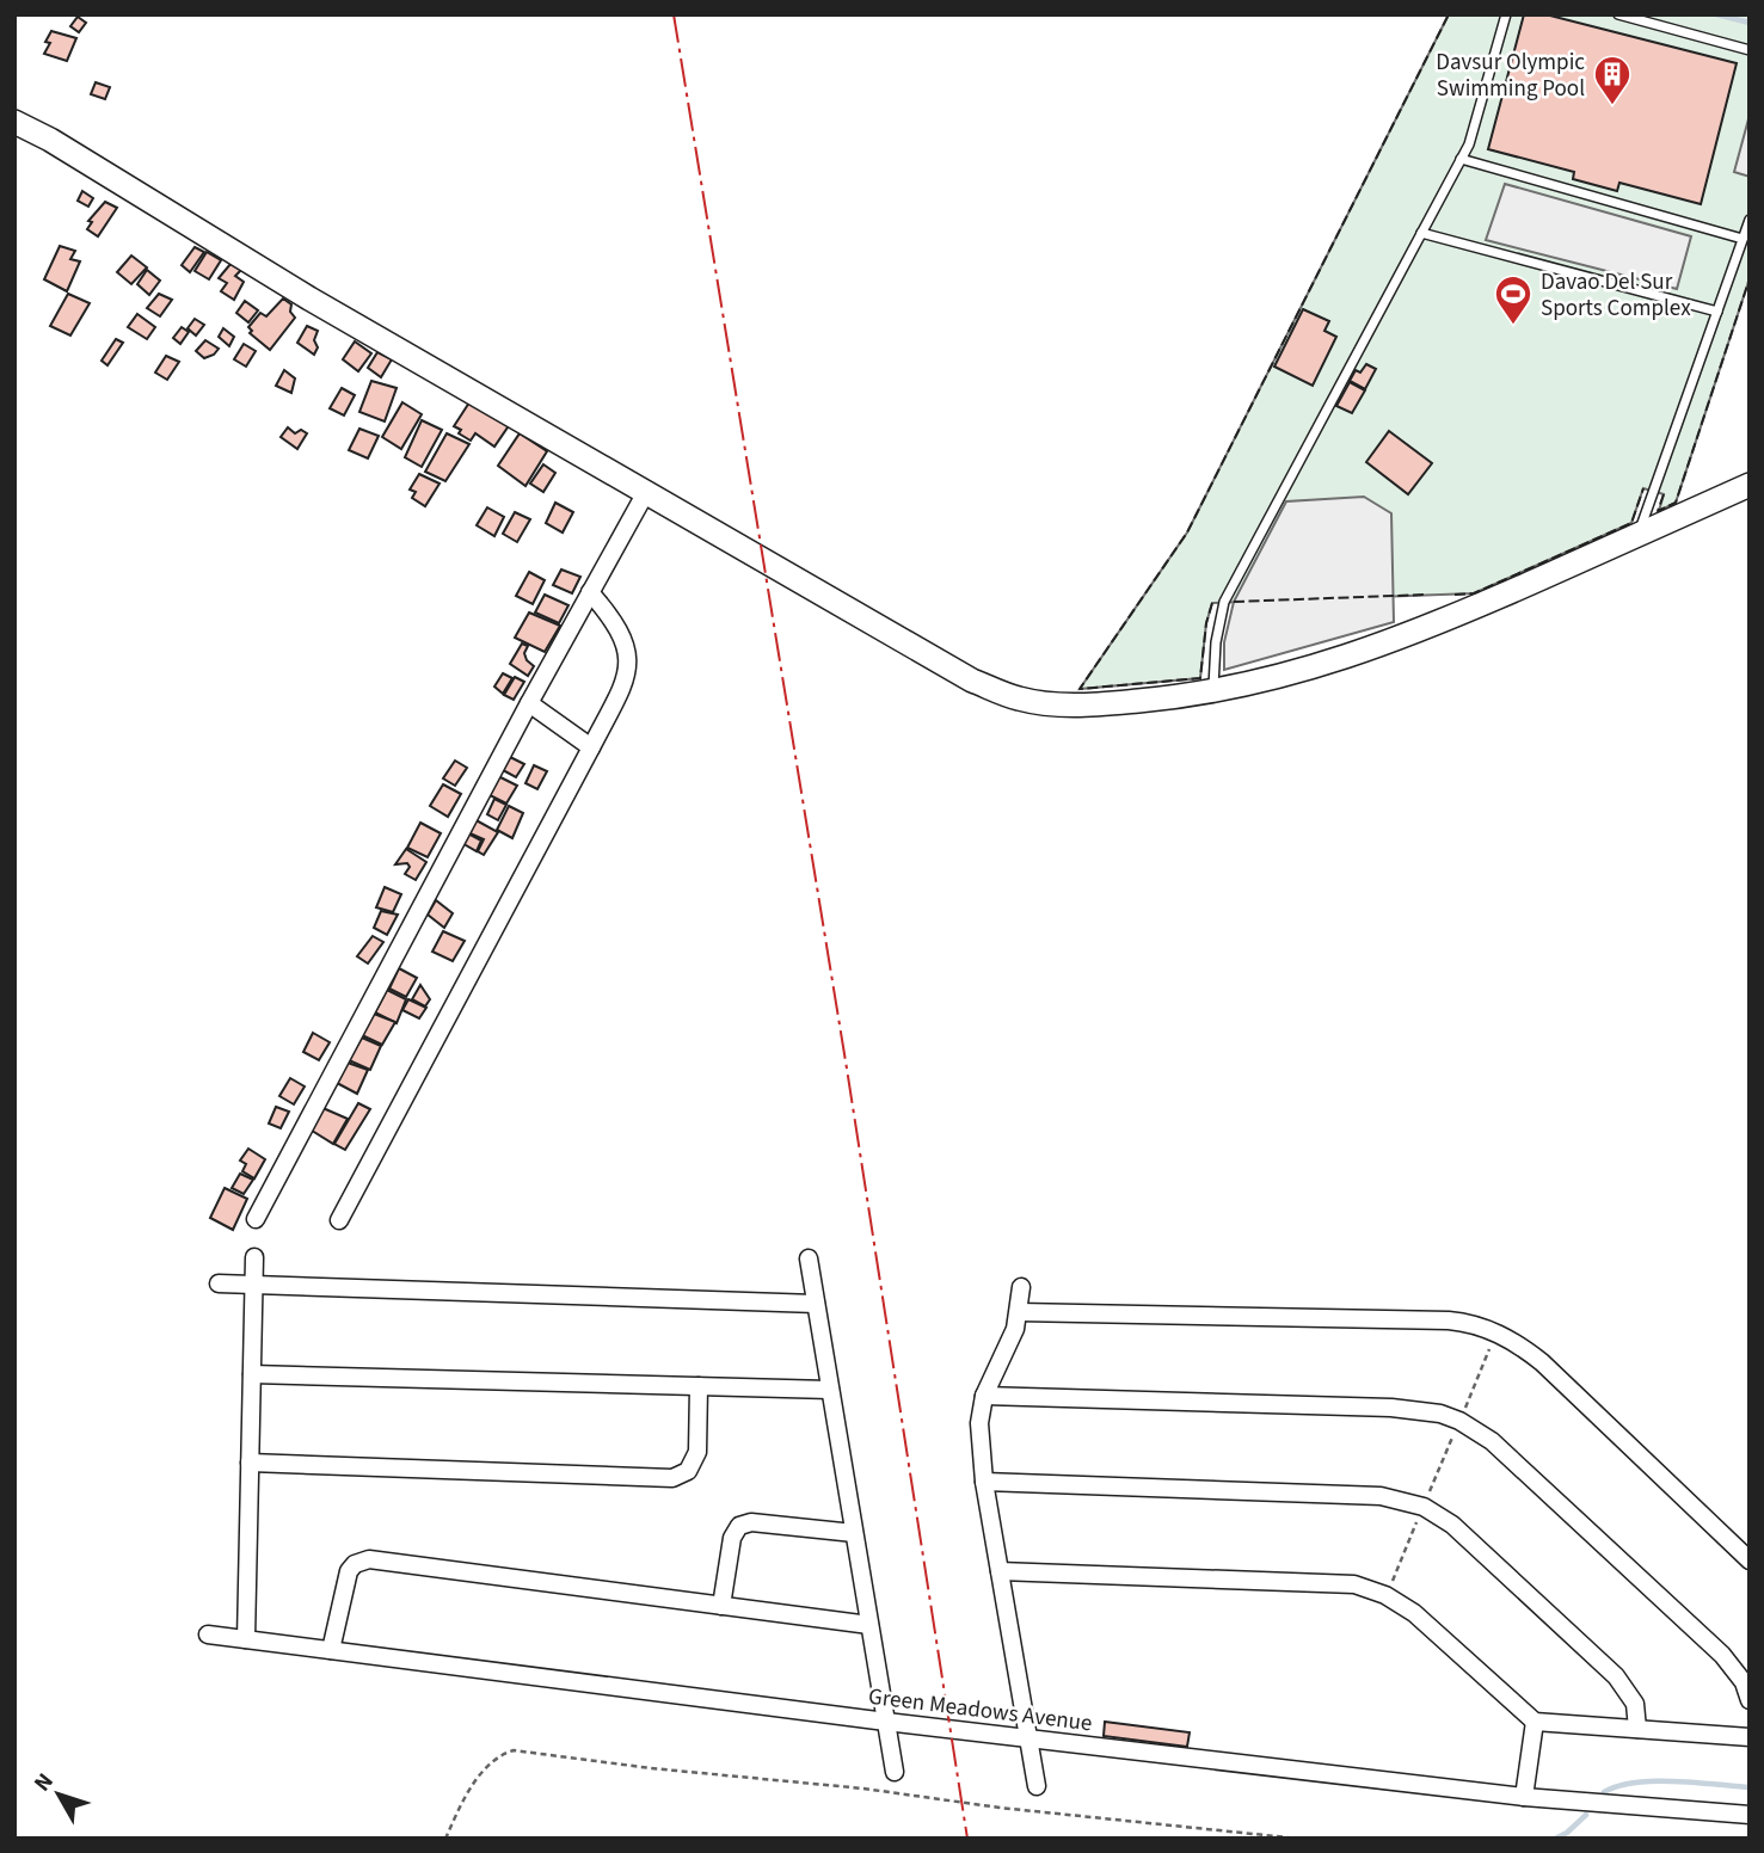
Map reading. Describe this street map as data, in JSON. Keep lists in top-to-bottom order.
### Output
{
  "streets": {
    "street": ["Green Meadows Avenue"]
  },
  "places": {
    "building": ["Davsur Olympic Swimming Pool"],
    "sports": ["Davao Del Sur Sports Complex"]
  },
  "north": "top left"
}
